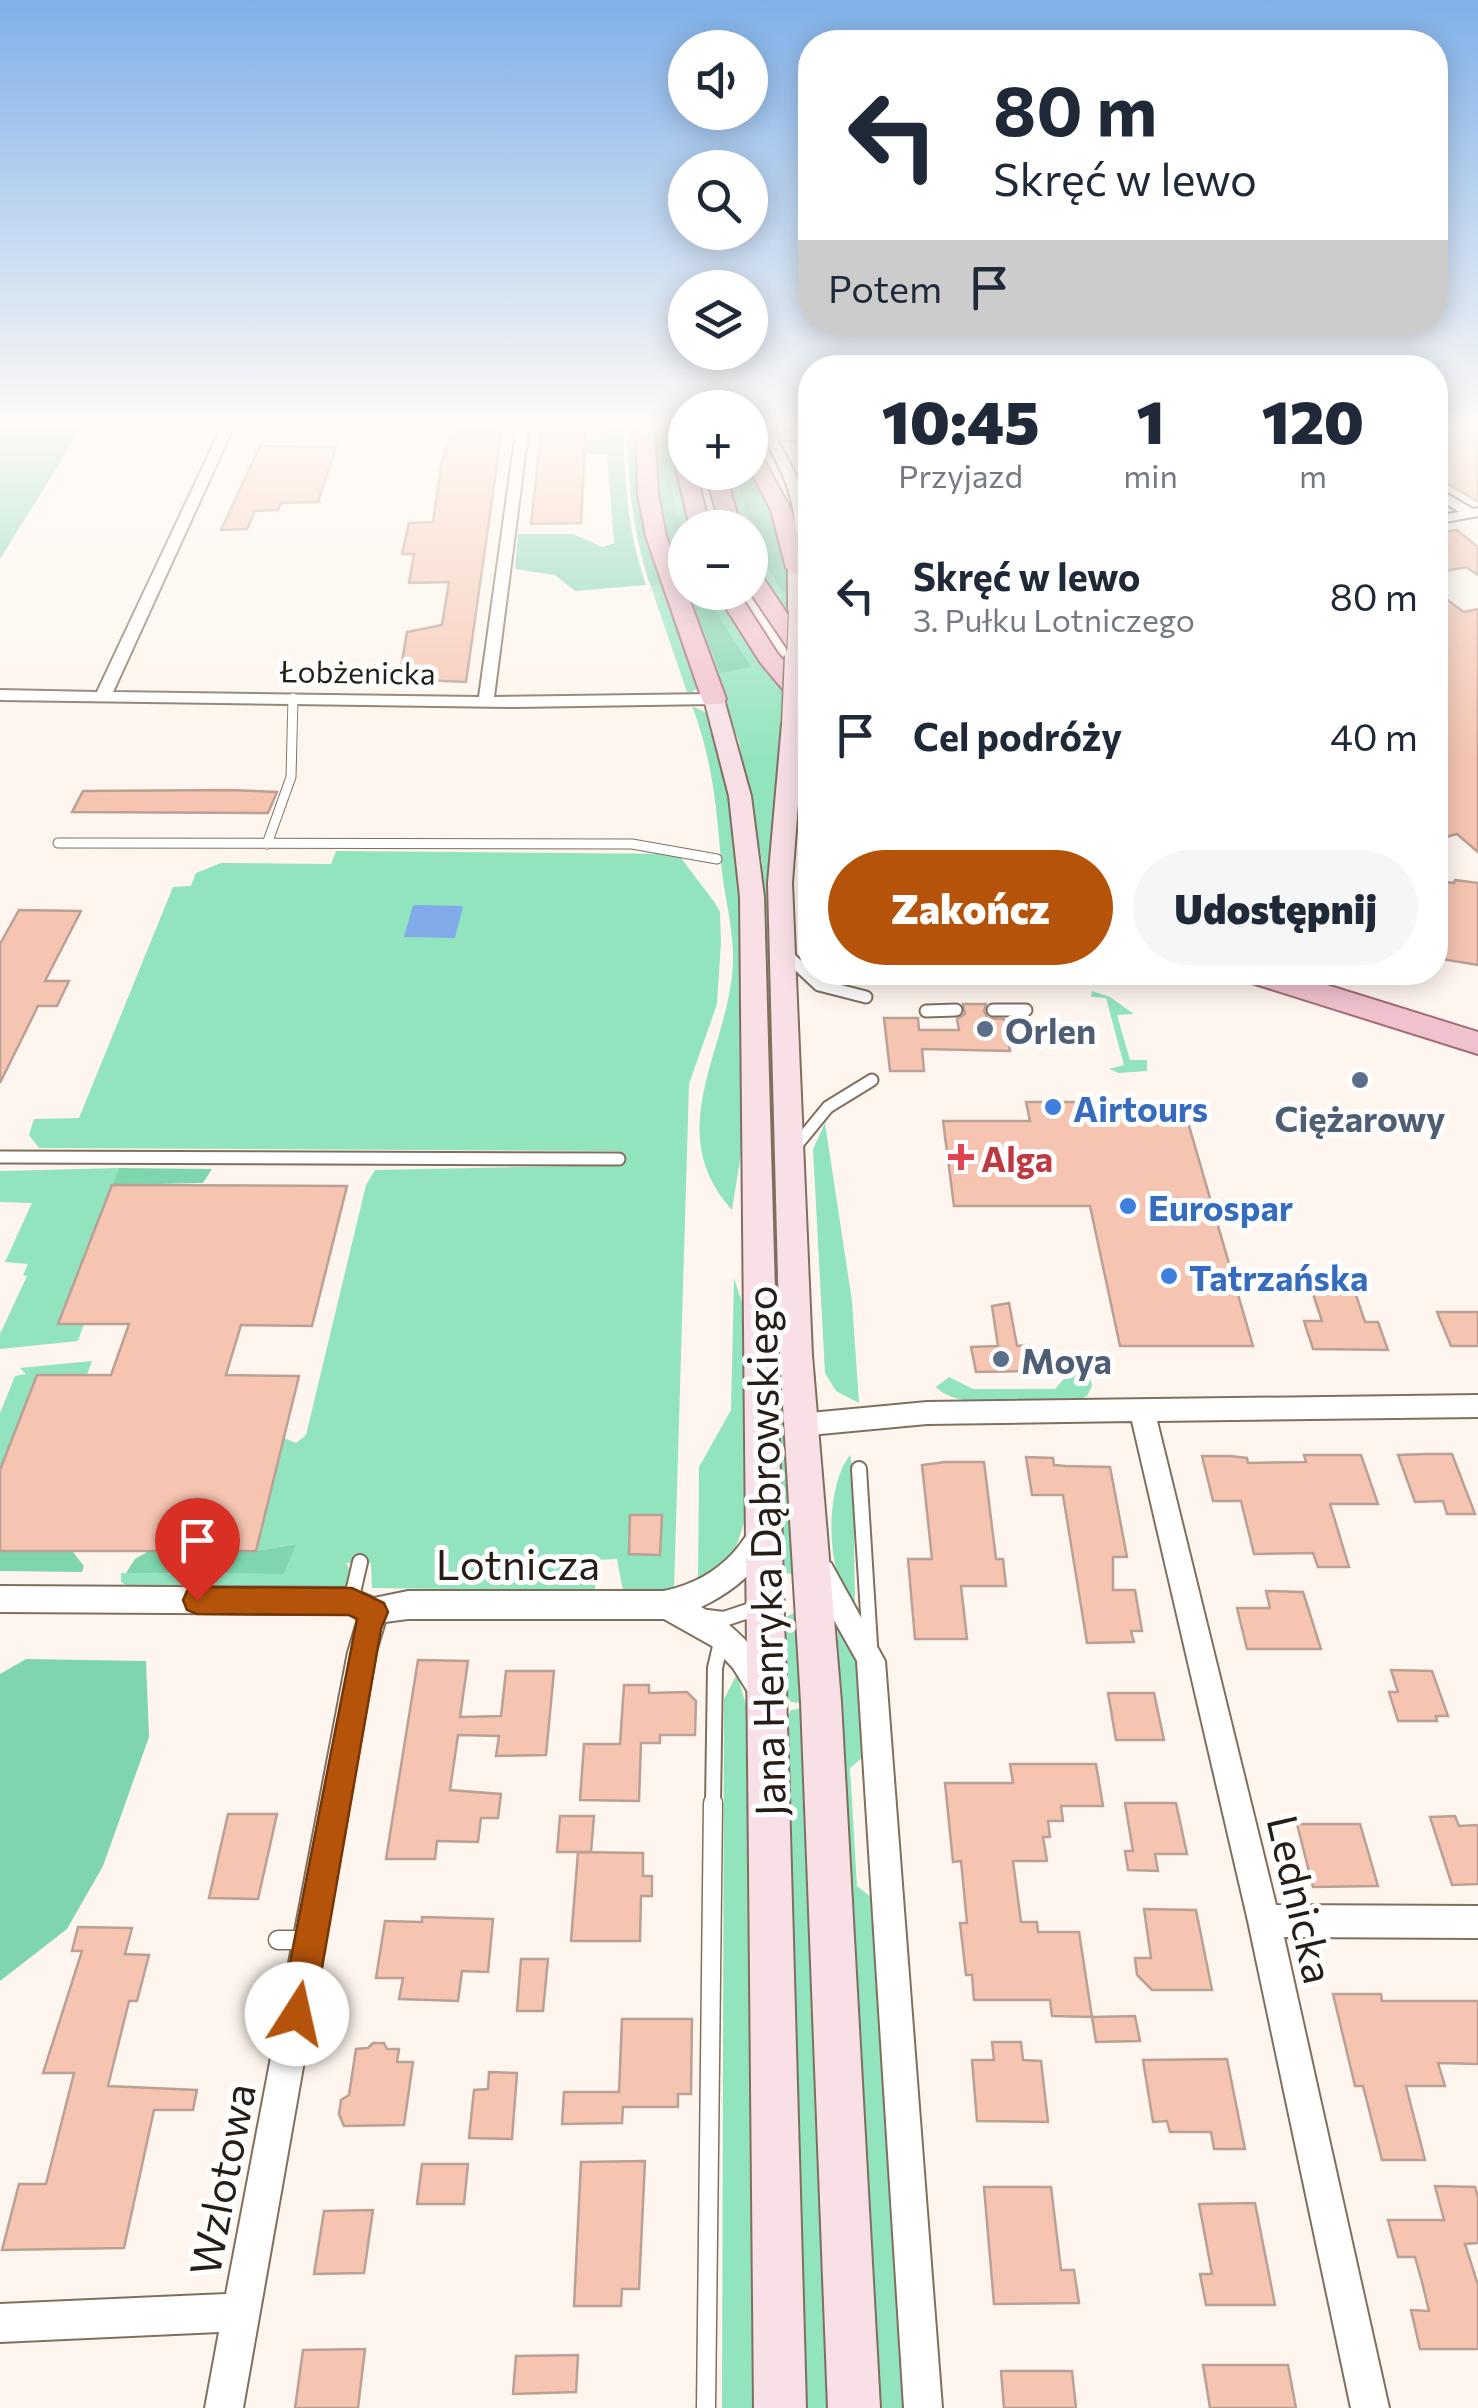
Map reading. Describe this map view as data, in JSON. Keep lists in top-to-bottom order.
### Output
{
  "streets": {
    "main road": ["Jana Henryka Dąbrowskiego"],
    "street": [
      "Łobżenicka",
      "Lotnicza",
      "Lednicka",
      "Wzlotowa"
    ]
  },
  "crossings": [
    ["Łobżenicka", "Jana Henryka Dąbrowskiego"],
    ["Jana Henryka Dąbrowskiego", "Lotnicza"],
    ["Lotnicza", "Wzlotowa"]
  ],
  "places": {
    "other": [
      "Orlen",
      "Ciężarowy",
      "Airtours",
      "Eurospar",
      "Tatrzańska",
      "Moya"
    ],
    "health": ["Alga"]
  },
  "page": {
    "map_buttons": ["+", "−"],
    "turn": ["80 m", "Skręć w lewo"],
    "then": "Potem",
    "eta": [
      "10:45",
      "Przyjazd",
      "1",
      "min",
      "120",
      "m"
    ],
    "list": [
      {
        "name": "Skręć w lewo",
        "note": "3. Pułku Lotniczego",
        "value": "80 m"
      },
      {
        "name": "Cel podróży",
        "value": "40 m"
      }
    ],
    "buttons": ["Zakończ", "Udostępnij"]
  }
}
